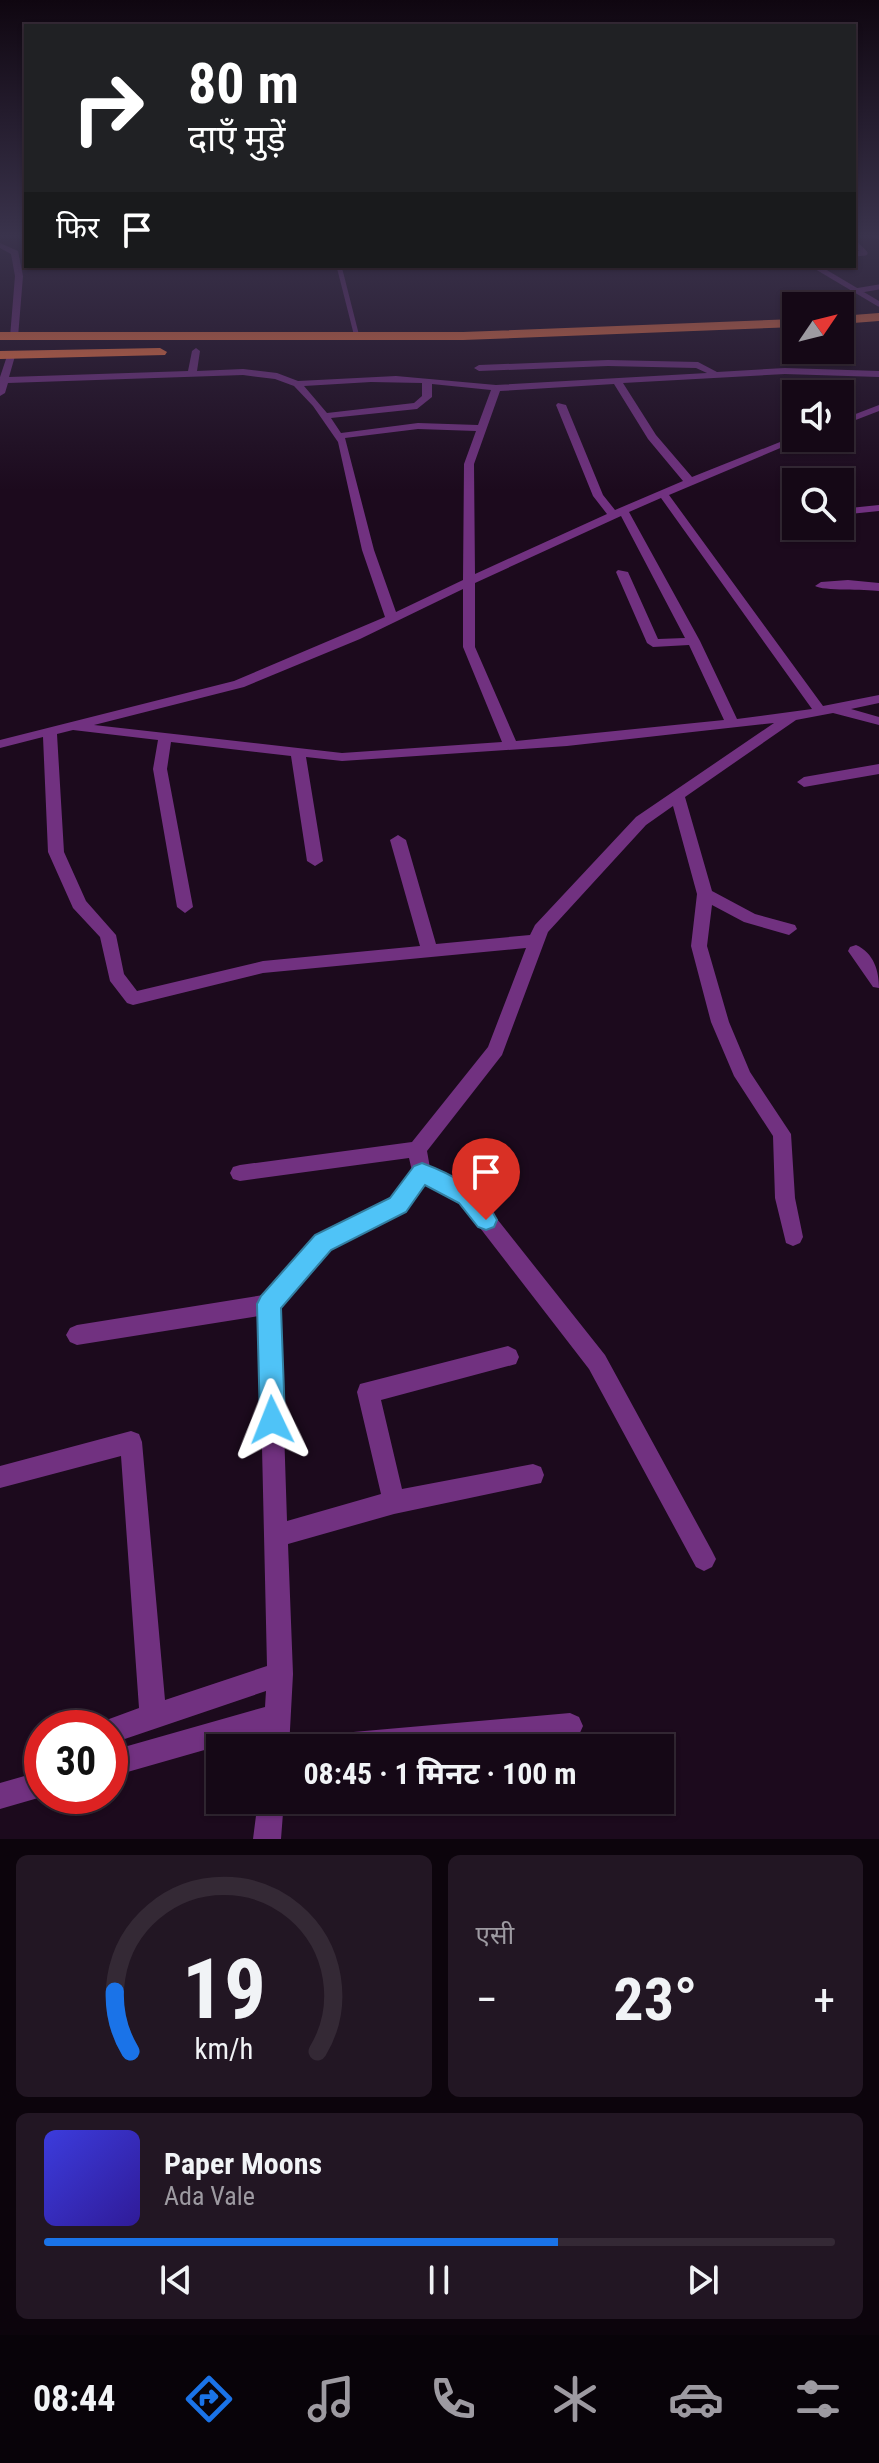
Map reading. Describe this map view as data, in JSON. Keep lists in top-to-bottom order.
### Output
{
  "north": "top right",
  "page": {
    "turn": ["80 m", "दाएँ मुड़ें"],
    "then": "फिर",
    "limit": "30",
    "trip": "08:45 · 1 मिनट · 100 m",
    "tile": "एसी",
    "heat": ["−", "23°", "+"],
    "song": ["Paper Moons", "Ada Vale"],
    "tabs": "08:44",
    "gauge": ["19", "km/h"]
  }
}
